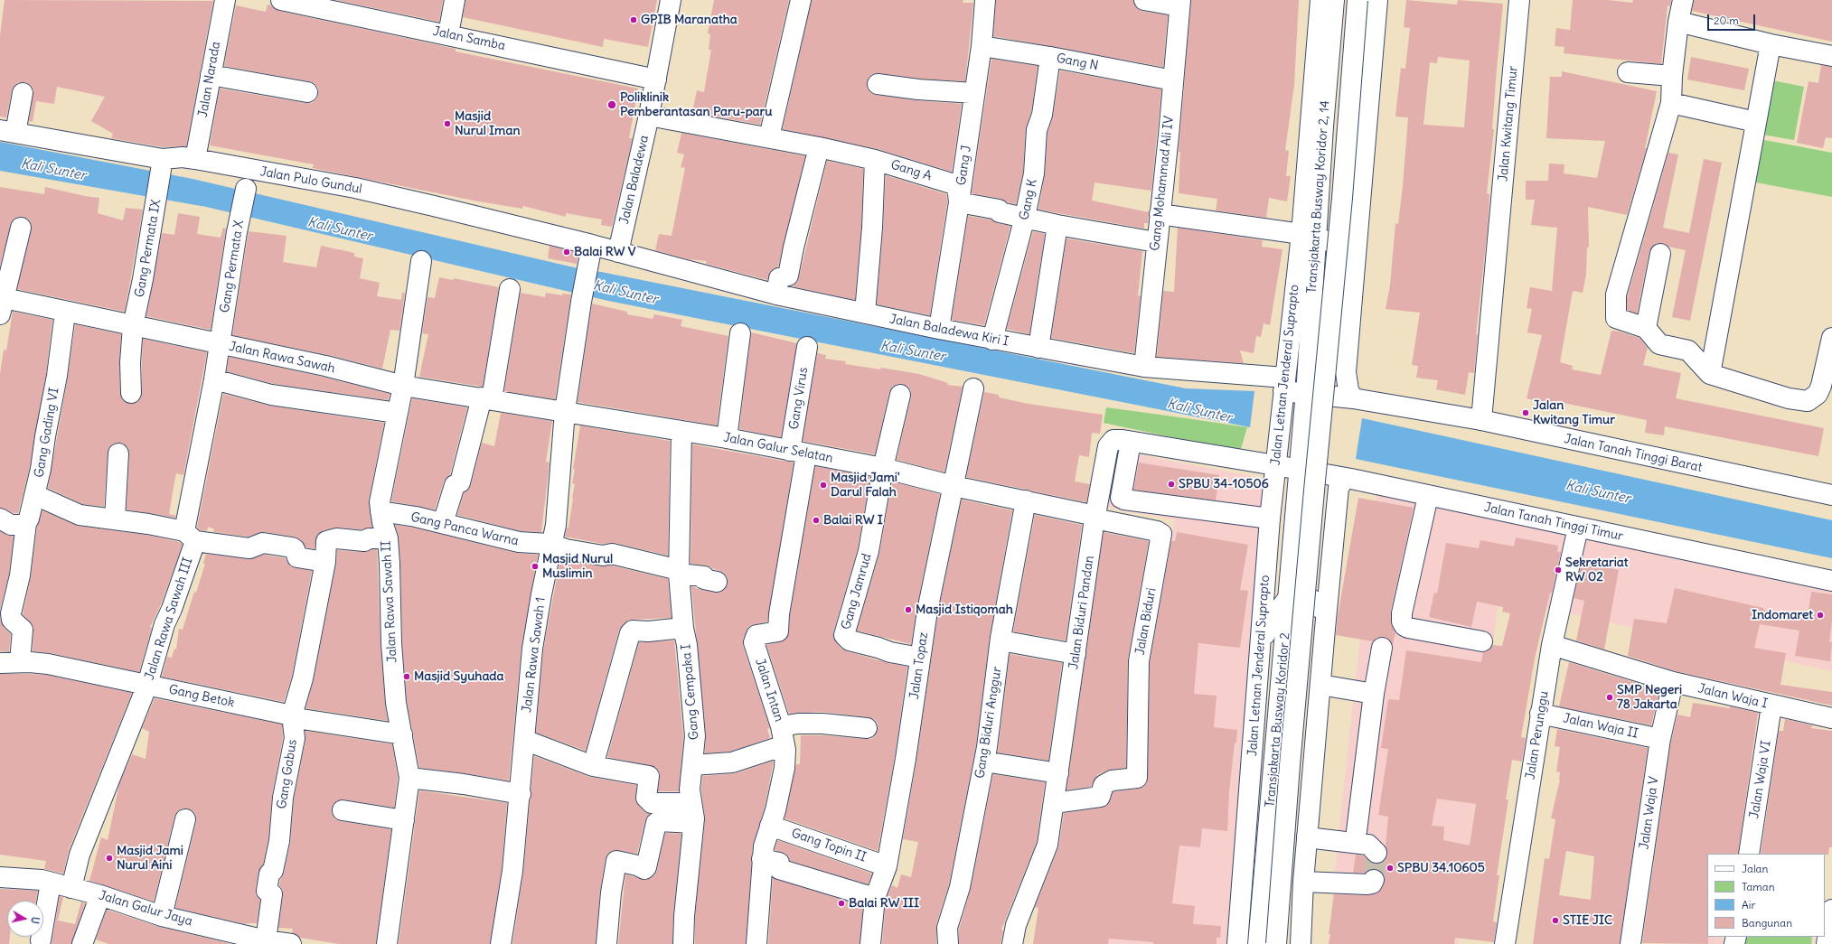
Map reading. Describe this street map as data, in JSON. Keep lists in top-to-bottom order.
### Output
{
  "streets": {
    "street": [
      "Jalan Samba",
      "Gang N",
      "Jalan Narada",
      "Jalan Kwitang Timur",
      "Gang J",
      "Gang A",
      "Jalan Baladewa",
      "Jalan Pulo Gundul",
      "Gang Mohammad Ali IV",
      "Transjakarta Busway Koridor 2, 14",
      "Gang K",
      "Gang Permata IX",
      "Gang Permata X",
      "Jalan Baladewa Kiri I",
      "Jalan Rawa Sawah",
      "Jalan Letnan Jenderal Suprapto",
      "Gang Virus",
      "Gang Gading VI",
      "Jalan Galur Selatan",
      "Jalan Tanah Tinggi Barat",
      "Jalan Tanah Tinggi Timur",
      "Gang Panca Warna",
      "Gang Jamrud",
      "Jalan Rawa Sawah II",
      "Jalan Biduri Pandan",
      "Jalan Rawa Sawah III",
      "Jalan Biduri",
      "Jalan Rawa Sawah 1",
      "Jalan Topaz",
      "Jalan Intan",
      "Gang Cempaka I",
      "Gang Betok",
      "Jalan Waja I",
      "Transjakarta Busway Koridor 2",
      "Gang Biduri Anggur",
      "Jalan Waja II",
      "Jalan Perunggu",
      "Gang Gabus",
      "Jalan Waja VI",
      "Jalan Waja V",
      "Gang Topin II",
      "Jalan Galur Jaya"
    ]
  },
  "crossings": [
    ["Jalan Samba", "Jalan Baladewa"],
    ["Gang N", "Gang J"],
    ["Gang N", "Gang Mohammad Ali IV"],
    ["Gang N", "Gang K"],
    ["Jalan Narada", "Jalan Pulo Gundul"],
    ["Jalan Kwitang Timur", "Jalan Tanah Tinggi Barat"],
    ["Gang J", "Gang A"],
    ["Gang J", "Jalan Baladewa Kiri I"],
    ["Gang A", "Jalan Baladewa"],
    ["Jalan Baladewa", "Jalan Pulo Gundul"],
    ["Jalan Baladewa", "Jalan Baladewa Kiri I"],
    ["Jalan Pulo Gundul", "Jalan Baladewa Kiri I"],
    ["Jalan Pulo Gundul", "Jalan Rawa Sawah 1"],
    ["Gang Mohammad Ali IV", "Jalan Baladewa Kiri I"],
    ["Transjakarta Busway Koridor 2, 14", "Jalan Letnan Jenderal Suprapto"],
    ["Transjakarta Busway Koridor 2, 14", "Jalan Tanah Tinggi Barat"],
    ["Transjakarta Busway Koridor 2, 14", "Jalan Tanah Tinggi Timur"],
    ["Transjakarta Busway Koridor 2, 14", "Transjakarta Busway Koridor 2"],
    ["Gang K", "Jalan Baladewa Kiri I"],
    ["Gang Permata IX", "Jalan Rawa Sawah"],
    ["Gang Permata X", "Jalan Rawa Sawah"],
    ["Gang Permata X", "Jalan Rawa Sawah III"],
    ["Jalan Baladewa Kiri I", "Jalan Letnan Jenderal Suprapto"],
    ["Jalan Baladewa Kiri I", "Jalan Tanah Tinggi Barat"],
    ["Jalan Rawa Sawah", "Gang Gading VI"],
    ["Jalan Rawa Sawah", "Jalan Galur Selatan"],
    ["Jalan Rawa Sawah", "Jalan Rawa Sawah II"],
    ["Jalan Rawa Sawah", "Jalan Rawa Sawah III"],
    ["Jalan Rawa Sawah", "Jalan Rawa Sawah 1"],
    ["Jalan Letnan Jenderal Suprapto", "Jalan Tanah Tinggi Barat"],
    ["Jalan Letnan Jenderal Suprapto", "Jalan Tanah Tinggi Timur"],
    ["Jalan Letnan Jenderal Suprapto", "Jalan Biduri Pandan"],
    ["Gang Virus", "Jalan Galur Selatan"],
    ["Gang Virus", "Jalan Intan"],
    ["Gang Gading VI", "Gang Betok"],
    ["Jalan Galur Selatan", "Gang Jamrud"],
    ["Jalan Galur Selatan", "Jalan Biduri Pandan"],
    ["Jalan Galur Selatan", "Jalan Biduri"],
    ["Jalan Galur Selatan", "Jalan Rawa Sawah 1"],
    ["Jalan Galur Selatan", "Jalan Topaz"],
    ["Jalan Galur Selatan", "Jalan Intan"],
    ["Jalan Galur Selatan", "Gang Biduri Anggur"],
    ["Jalan Tanah Tinggi Timur", "Jalan Biduri Pandan"],
    ["Jalan Tanah Tinggi Timur", "Transjakarta Busway Koridor 2"],
    ["Jalan Tanah Tinggi Timur", "Jalan Perunggu"],
    ["Gang Panca Warna", "Jalan Rawa Sawah II"],
    ["Gang Panca Warna", "Jalan Rawa Sawah 1"],
    ["Gang Panca Warna", "Gang Cempaka I"],
    ["Gang Jamrud", "Jalan Topaz"],
    ["Jalan Rawa Sawah II", "Gang Betok"],
    ["Jalan Rawa Sawah II", "Gang Gabus"],
    ["Jalan Biduri Pandan", "Jalan Biduri"],
    ["Jalan Rawa Sawah III", "Gang Betok"],
    ["Jalan Rawa Sawah III", "Jalan Galur Jaya"],
    ["Jalan Topaz", "Gang Topin II"],
    ["Jalan Intan", "Gang Topin II"],
    ["Gang Betok", "Gang Gabus"],
    ["Jalan Waja I", "Jalan Perunggu"],
    ["Jalan Waja I", "Jalan Waja VI"],
    ["Jalan Waja I", "Jalan Waja V"],
    ["Jalan Waja II", "Jalan Perunggu"],
    ["Jalan Waja II", "Jalan Waja V"],
    ["Gang Gabus", "Jalan Galur Jaya"]
  ],
  "water": ["Kali Sunter"],
  "places": [
    "GPIB Maranatha",
    "Poliklinik Pemberantasan Paru-paru",
    "Masjid Nurul Iman",
    "Balai RW V",
    "Jalan Kwitang Timur",
    "SPBU 34-10506",
    "Masjid Jami' Darul Falah",
    "Balai RW I",
    "Masjid Nurul Muslimin",
    "Sekretariat RW 02",
    "Masjid Istiqomah",
    "Indomaret",
    "Masjid Syuhada",
    "SMP Negeri 78 Jakarta",
    "Masjid Jami Nurul Aini",
    "SPBU 34.10605",
    "Balai RW III",
    "STIE JIC"
  ],
  "legend": [
    "Jalan",
    "Taman",
    "Air",
    "Bangunan"
  ],
  "scale_bar": "20 m",
  "north": "right"
}
